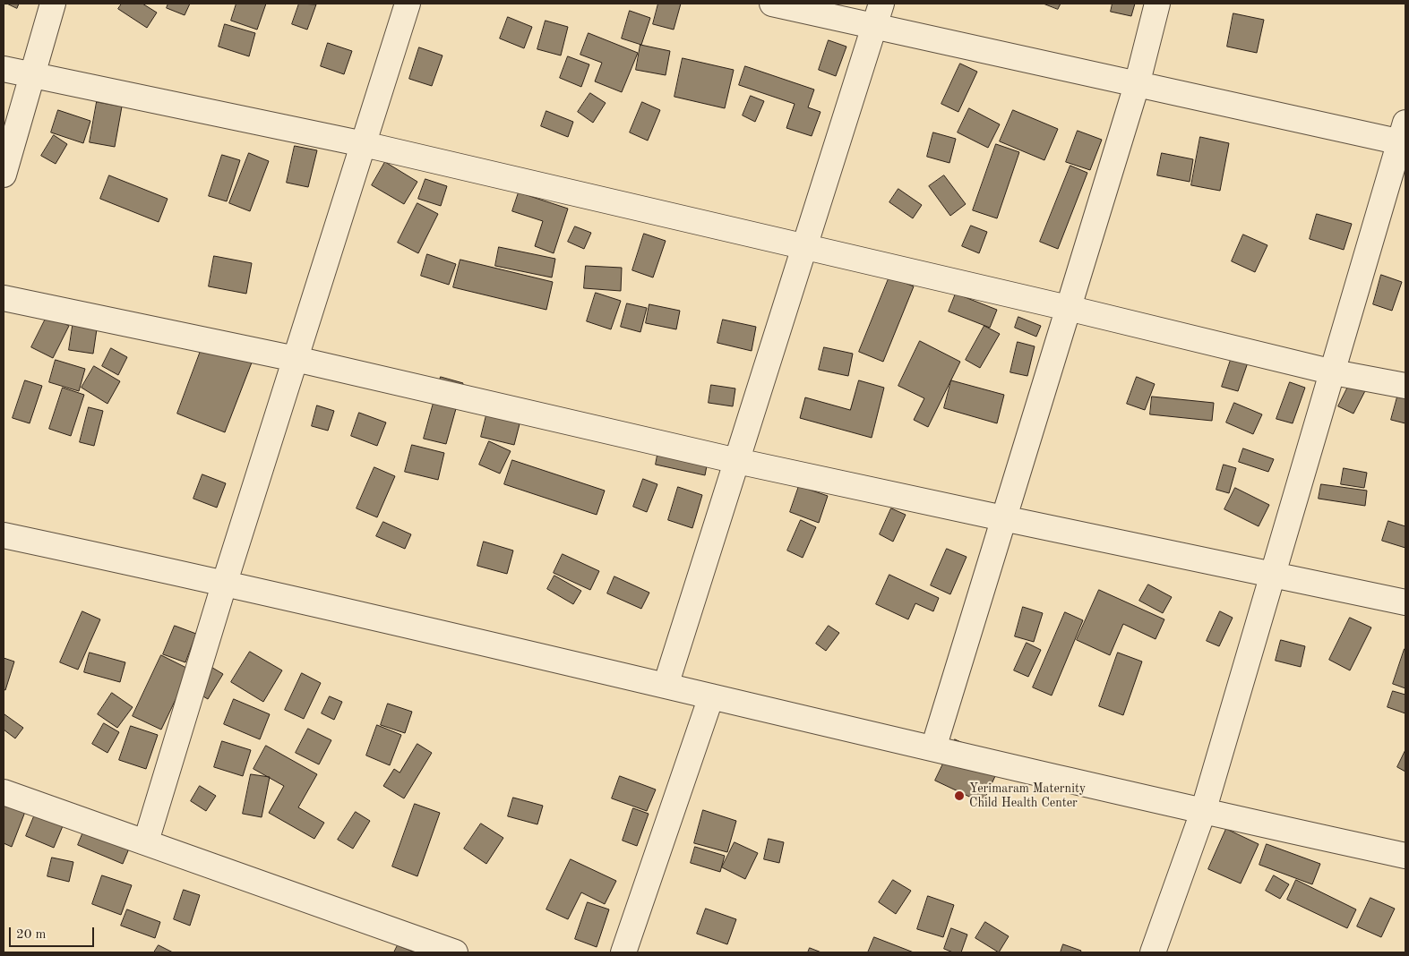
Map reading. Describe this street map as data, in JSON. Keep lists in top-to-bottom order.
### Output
{
  "places": ["Yerimaram Maternity Child Health Center"],
  "scale_bar": "20 m"
}
